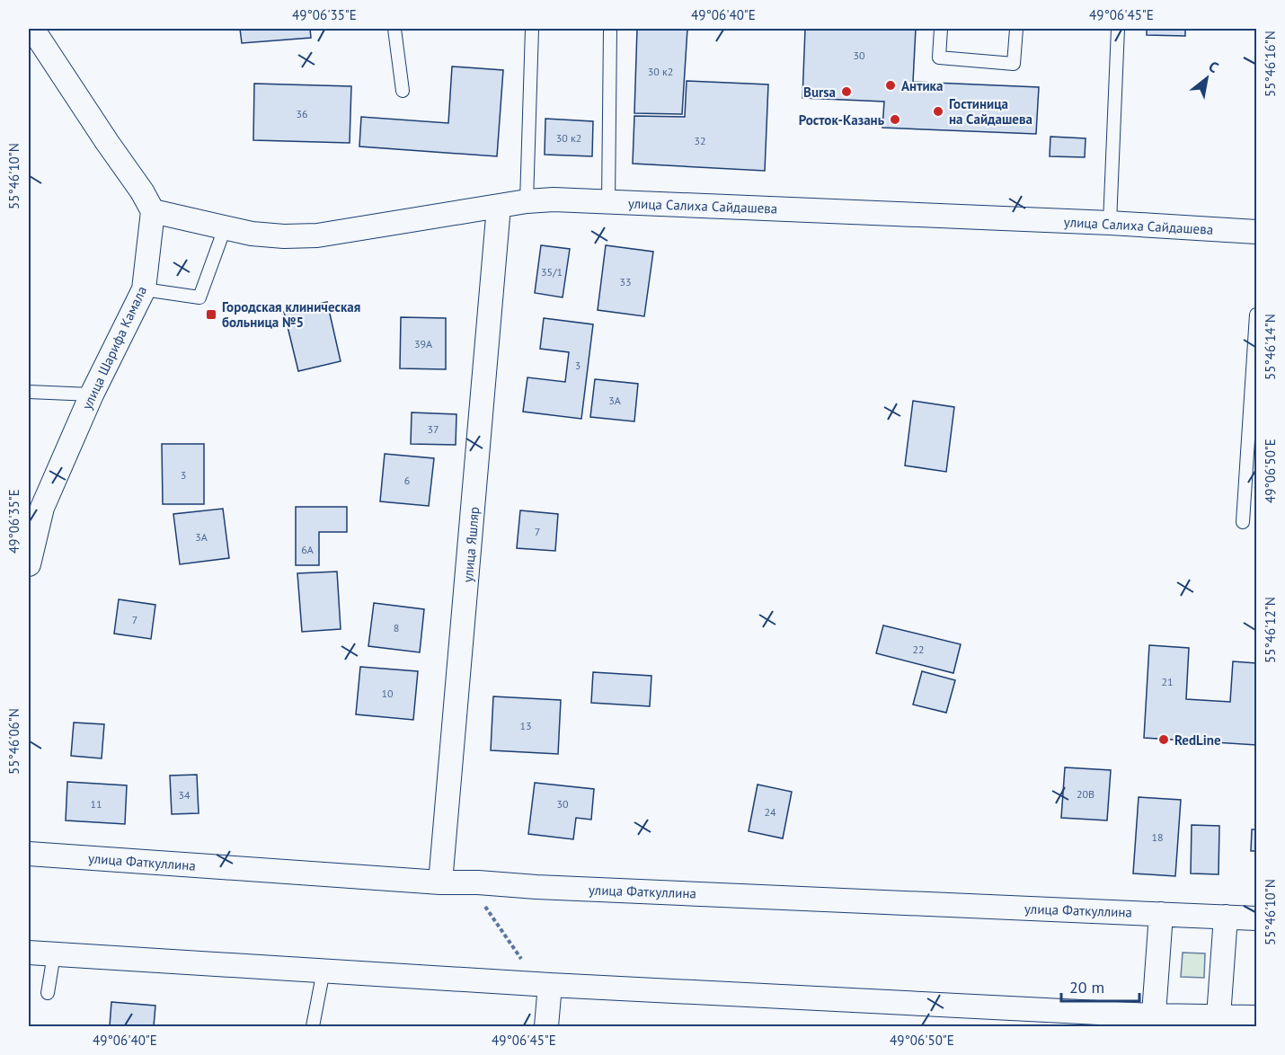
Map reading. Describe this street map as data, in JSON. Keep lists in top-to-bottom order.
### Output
{
  "streets": {
    "street": [
      "улица Салиха Сайдашева",
      "улица Шарифа Камала",
      "улица Яшляр",
      "улица Фаткуллина"
    ]
  },
  "crossings": [
    ["улица Салиха Сайдашева", "улица Шарифа Камала"],
    ["улица Салиха Сайдашева", "улица Яшляр"],
    ["улица Яшляр", "улица Фаткуллина"]
  ],
  "places": {
    "other": [
      "Антика",
      "Bursa",
      "Гостиница на Сайдашева",
      "Росток-Казань",
      "RedLine"
    ],
    "transit": ["Городская клиническая больница №5"]
  },
  "house_numbers": [
    "30",
    "30 к2",
    "36",
    "30 к2",
    "32",
    "35/1",
    "33",
    "39А",
    "3",
    "3А",
    "37",
    "3",
    "6",
    "7",
    "3А",
    "6А",
    "7",
    "8",
    "22",
    "21",
    "10",
    "13",
    "20В",
    "34",
    "11",
    "30",
    "24",
    "18"
  ],
  "scale_bar": "20 m",
  "north": "top right",
  "coordinates": [
    "49°06'35\"E",
    "49°06'40\"E",
    "49°06'45\"E",
    "55°46'16\"N",
    "55°46'10\"N",
    "55°46'14\"N",
    "49°06'50\"E",
    "55°46'12\"N",
    "55°46'06\"N"
  ]
}
